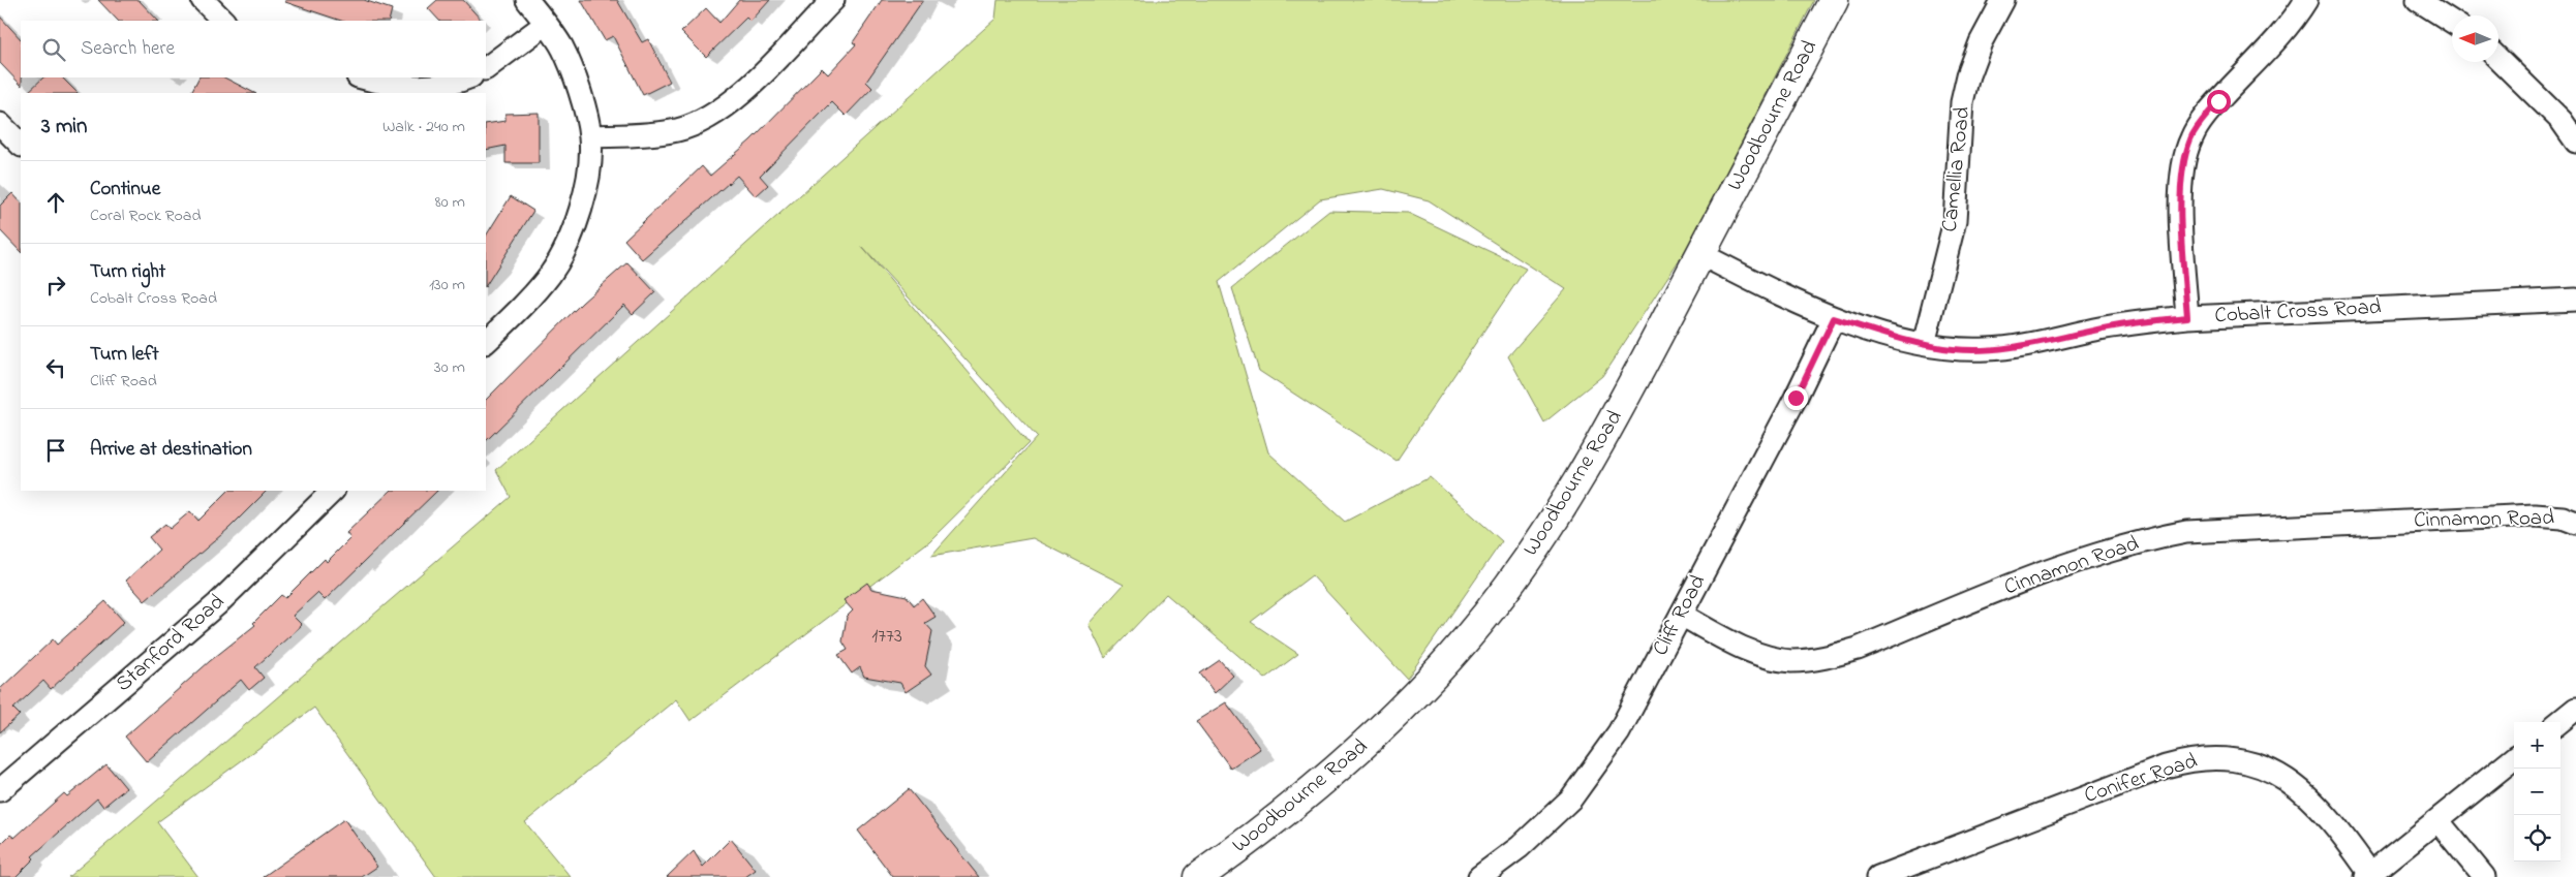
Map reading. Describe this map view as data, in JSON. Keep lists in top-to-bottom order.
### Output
{
  "streets": {
    "main road": ["Woodbourne Road"],
    "street": [
      "Camellia Road",
      "Cobalt Cross Road",
      "Cinnamon Road",
      "Cliff Road",
      "Stanford Road",
      "Conifer Road"
    ]
  },
  "crossings": [
    ["Woodbourne Road", "Cobalt Cross Road"],
    ["Camellia Road", "Cobalt Cross Road"],
    ["Cobalt Cross Road", "Cliff Road"],
    ["Cinnamon Road", "Cliff Road"]
  ],
  "house_numbers": ["1773"],
  "north": "left",
  "page": {
    "search": "Search here",
    "heading": ["3 min", "Walk · 240 m"],
    "list": [
      ["Continue", "Coral Rock Road", "80 m"],
      ["Turn right", "Cobalt Cross Road", "130 m"],
      ["Turn left", "Cliff Road", "30 m"],
      "Arrive at destination"
    ],
    "map_buttons": ["+", "−"]
  }
}
